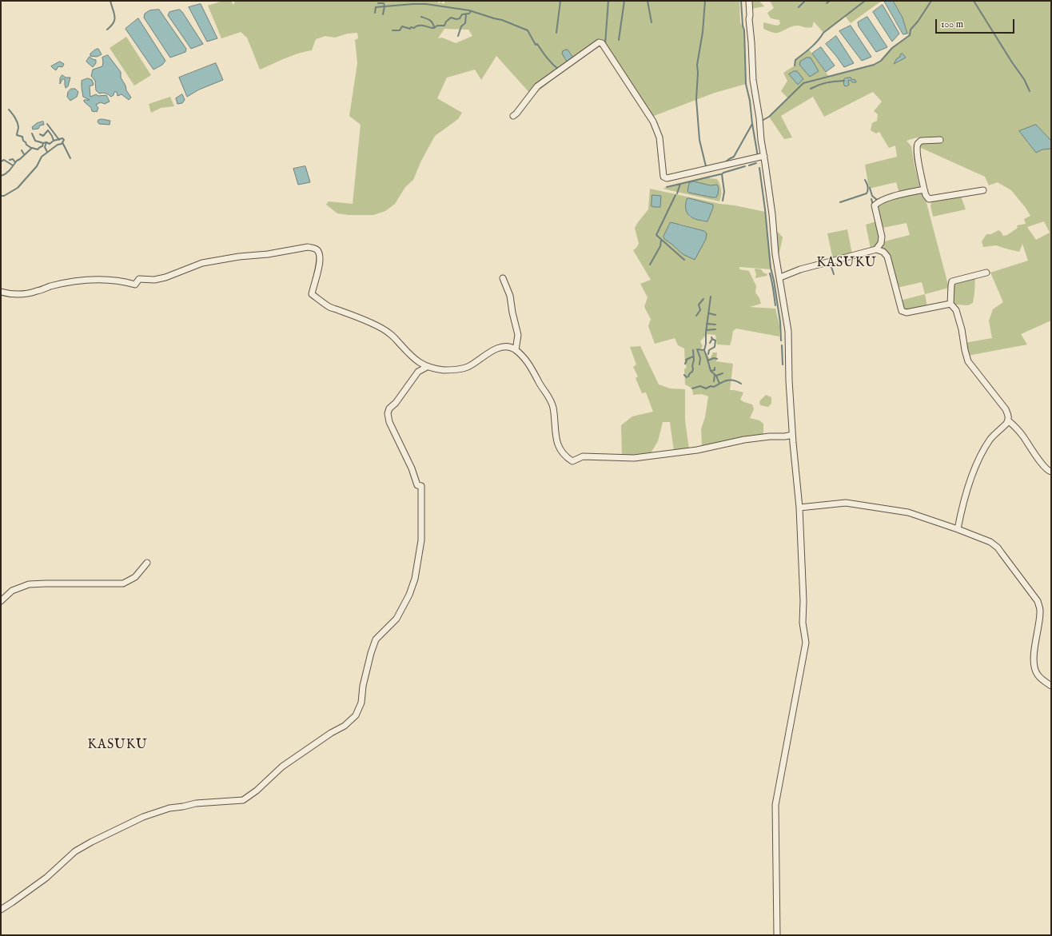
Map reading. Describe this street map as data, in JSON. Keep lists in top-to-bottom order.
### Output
{
  "districts": ["KASUKU", "KASUKU"],
  "scale_bar": "100 m"
}
